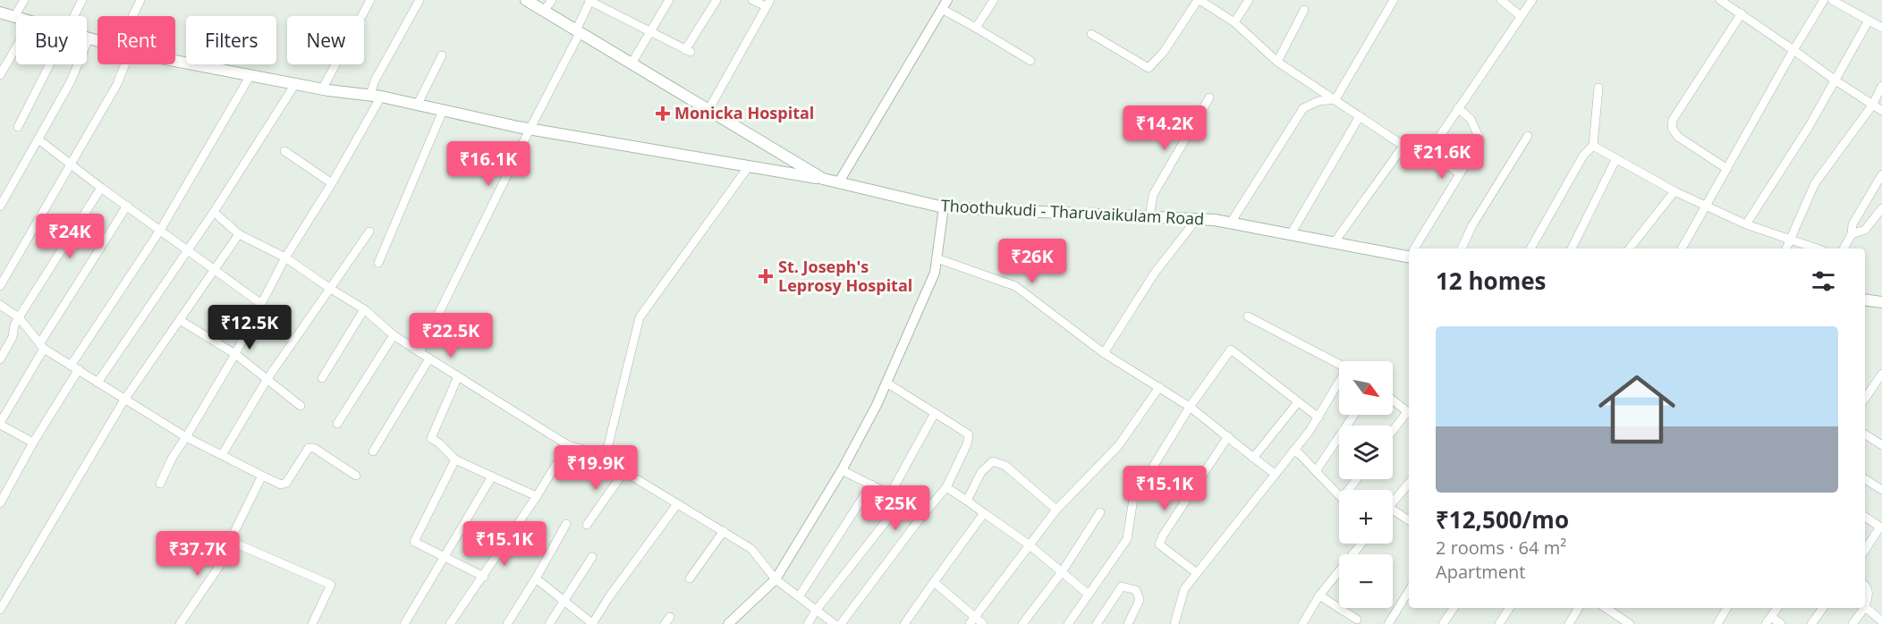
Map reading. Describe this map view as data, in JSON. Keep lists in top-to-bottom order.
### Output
{
  "streets": {
    "main road": ["Thoothukudi - Tharuvaikulam Road"]
  },
  "places": {
    "health": ["Monicka Hospital", "St. Joseph's Leprosy Hospital"]
  },
  "north": "bottom right",
  "page": {
    "chip": [
      "Buy",
      "Rent",
      "Filters",
      "New"
    ],
    "price": [
      "₹14.2K",
      "₹21.6K",
      "₹16.1K",
      "₹24K",
      "₹26K",
      "₹12.5K",
      "₹22.5K",
      "₹19.9K",
      "₹15.1K",
      "₹25K",
      "₹15.1K",
      "₹37.7K"
    ],
    "heading": "12 homes",
    "list": [
      {
        "name": "₹12,500/mo",
        "note": "2 rooms · 64 m² · Apartment"
      }
    ],
    "map_buttons": ["+", "−"]
  }
}
